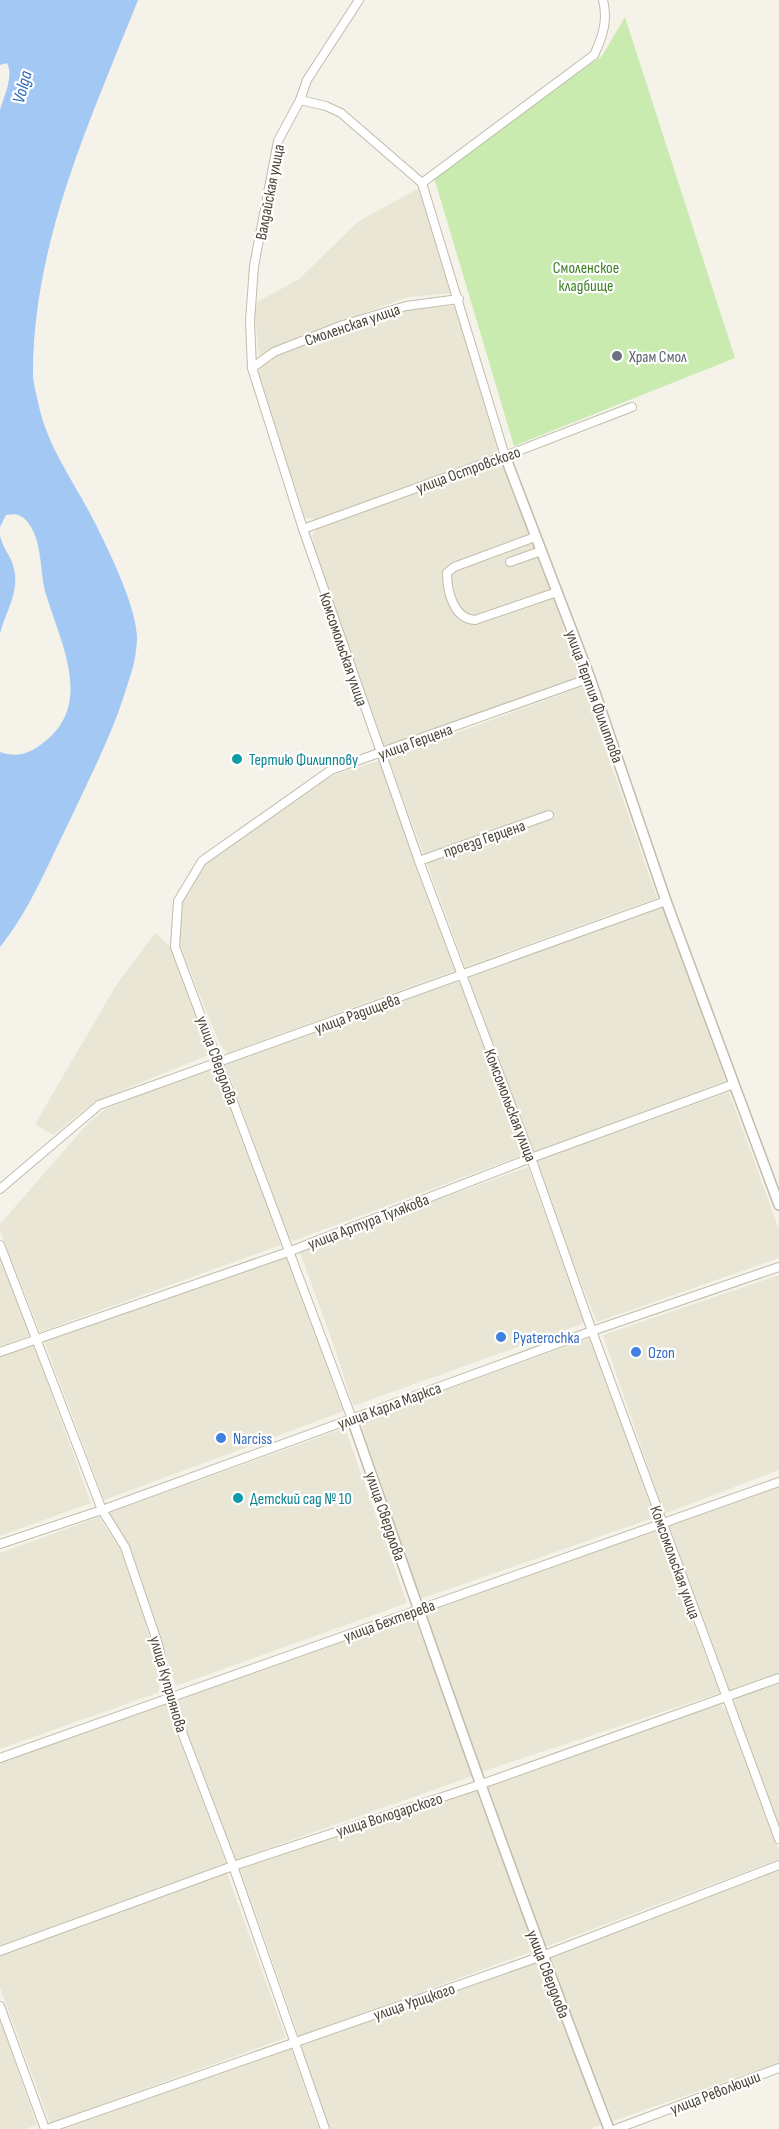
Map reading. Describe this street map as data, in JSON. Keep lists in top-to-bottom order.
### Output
{
  "streets": {
    "street": [
      "Валдайская улица",
      "Смоленская улица",
      "улица Островского",
      "Комсомольская улица",
      "улица Тертия Филиппова",
      "улица Герцена",
      "проезд Герцена",
      "улица Радищева",
      "улица Свердлова",
      "улица Артура Тулякова",
      "улица Карла Маркса",
      "улица Бехтерева",
      "улица Куприянова",
      "улица Володарского",
      "улица Урицкого",
      "улица Революции"
    ]
  },
  "crossings": [
    ["Валдайская улица", "Смоленская улица"],
    ["Валдайская улица", "Комсомольская улица"],
    ["Смоленская улица", "Комсомольская улица"],
    ["Смоленская улица", "улица Тертия Филиппова"],
    ["улица Островского", "Комсомольская улица"],
    ["улица Островского", "улица Тертия Филиппова"],
    ["Комсомольская улица", "улица Герцена"],
    ["Комсомольская улица", "проезд Герцена"],
    ["Комсомольская улица", "улица Радищева"],
    ["Комсомольская улица", "улица Артура Тулякова"],
    ["Комсомольская улица", "улица Карла Маркса"],
    ["Комсомольская улица", "улица Бехтерева"],
    ["Комсомольская улица", "улица Володарского"],
    ["улица Тертия Филиппова", "улица Герцена"],
    ["улица Тертия Филиппова", "улица Радищева"],
    ["улица Тертия Филиппова", "улица Артура Тулякова"],
    ["улица Герцена", "улица Свердлова"],
    ["улица Радищева", "улица Свердлова"],
    ["улица Свердлова", "улица Артура Тулякова"],
    ["улица Свердлова", "улица Карла Маркса"],
    ["улица Свердлова", "улица Бехтерева"],
    ["улица Свердлова", "улица Володарского"],
    ["улица Свердлова", "улица Урицкого"],
    ["улица Артура Тулякова", "улица Куприянова"],
    ["улица Карла Маркса", "улица Куприянова"],
    ["улица Бехтерева", "улица Куприянова"],
    ["улица Куприянова", "улица Володарского"],
    ["улица Куприянова", "улица Урицкого"]
  ],
  "water": ["Volga"],
  "parks": ["Смоленское кладбище"],
  "places": [
    "Храм Смол",
    "Тертию Филиппову",
    "Pyaterochka",
    "Ozon",
    "Narciss",
    "Детский сад № 10"
  ]
}
